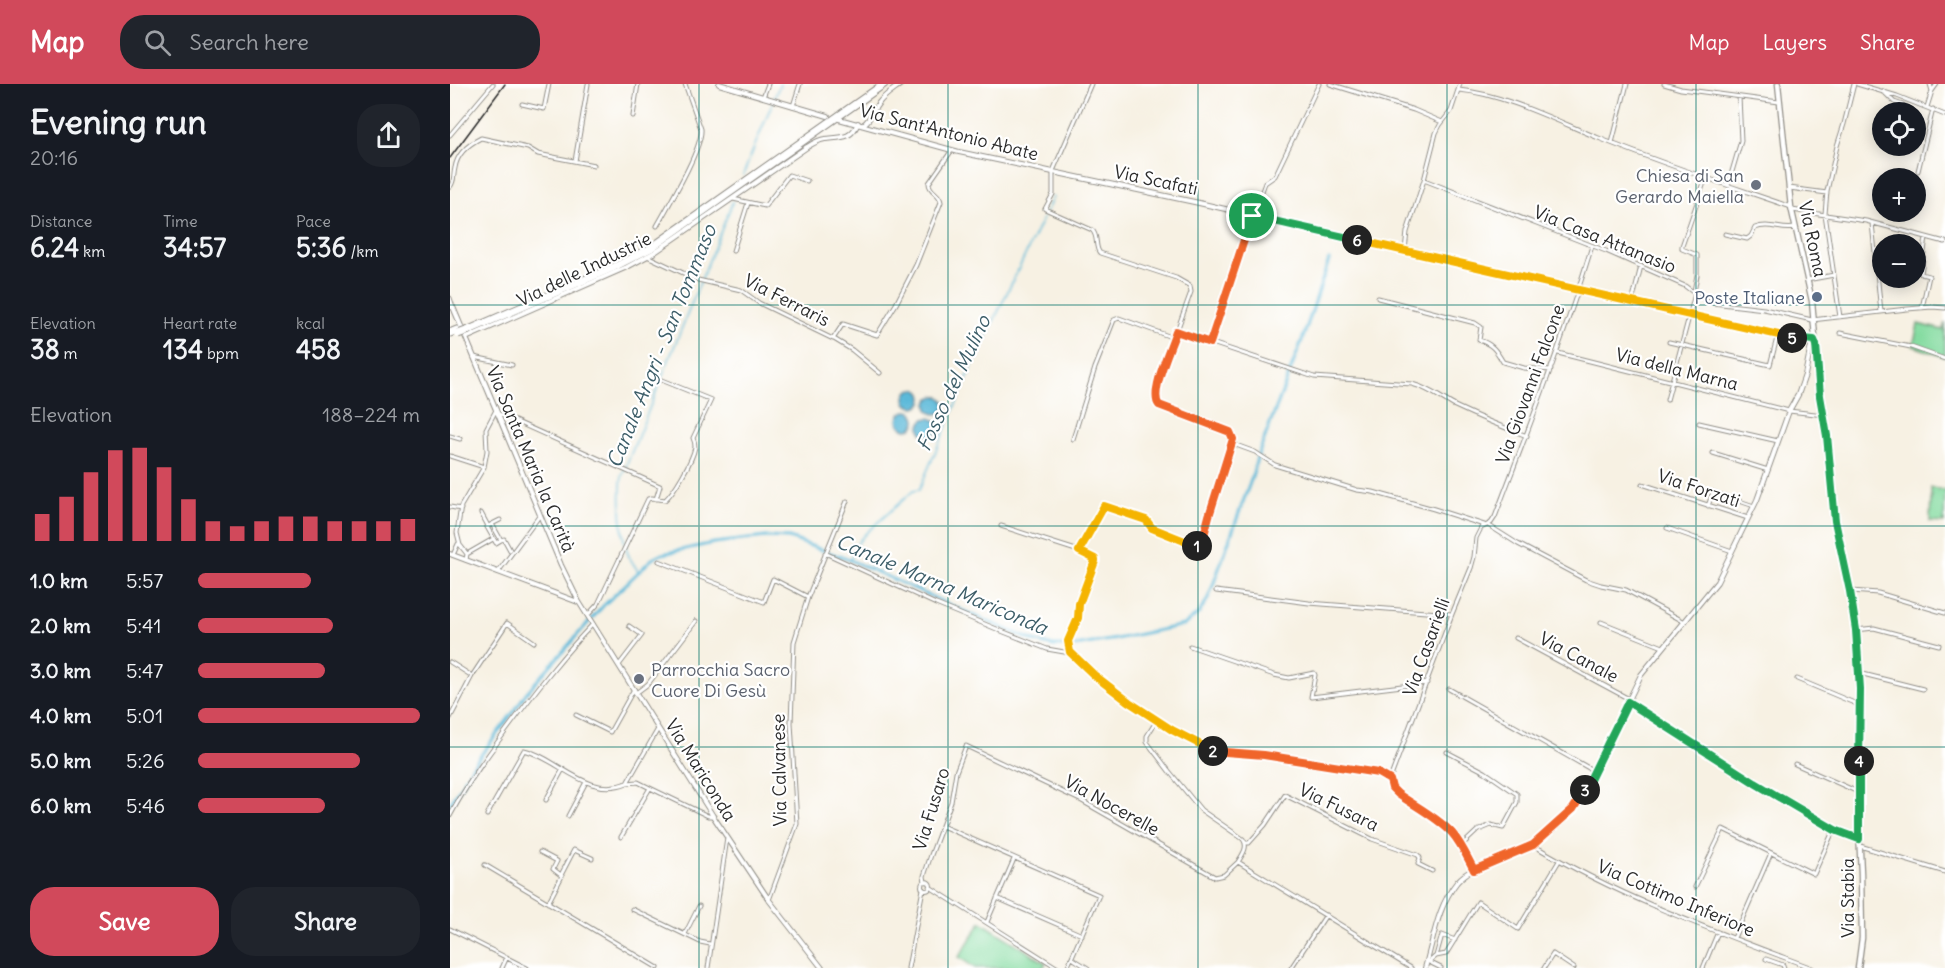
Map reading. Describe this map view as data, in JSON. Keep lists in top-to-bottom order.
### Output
{
  "streets": {
    "main road": ["Via Roma", "Via Stabia"],
    "street": [
      "Via Sant'Antonio Abate",
      "Via Scafati",
      "Via Casa Attanasio",
      "Via delle Industrie",
      "Via Ferraris",
      "Via della Marna",
      "Via Giovanni Falcone",
      "Via Santa Maria la Carità",
      "Via Forzati",
      "Via Casarielli",
      "Via Canale",
      "Via Mariconda",
      "Via Calvanese",
      "Via Nocerelle",
      "Via Fusara",
      "Via Fusaro",
      "Via Cottimo Inferiore"
    ]
  },
  "crossings": [
    ["Via Sant'Antonio Abate", "Via Scafati"],
    ["Via Sant'Antonio Abate", "Via delle Industrie"],
    ["Via Sant'Antonio Abate", "Via Ferraris"],
    ["Via Scafati", "Via Roma"],
    ["Via Scafati", "Via Giovanni Falcone"],
    ["Via Casa Attanasio", "Via Roma"],
    ["Via Casa Attanasio", "Via Giovanni Falcone"],
    ["Via Roma", "Via della Marna"],
    ["Via Roma", "Via Stabia"],
    ["Via delle Industrie", "Via Ferraris"],
    ["Via delle Industrie", "Via Santa Maria la Carità"],
    ["Via della Marna", "Via Giovanni Falcone"],
    ["Via Giovanni Falcone", "Via Casarielli"],
    ["Via Santa Maria la Carità", "Via Mariconda"],
    ["Via Canale", "Via Stabia"],
    ["Via Mariconda", "Via Calvanese"],
    ["Via Nocerelle", "Via Fusaro"]
  ],
  "water": ["Canale Angri - San Tommaso", "Fosso del Mulino", "Canale Marna Mariconda"],
  "places": ["Chiesa di San Gerardo Maiella", "Poste Italiane", "Parrocchia Sacro Cuore Di Gesù"],
  "page": {
    "header": "Map",
    "search": "Search here",
    "nav": ["Map", "Layers", "Share"],
    "heading": ["Evening run", "20:16"],
    "map_buttons": ["+", "−"],
    "stats": [
      ["Distance", "6.24 km"],
      ["Time", "34:57"],
      ["Pace", "5:36 /km"],
      ["Elevation", "38 m"],
      ["Heart rate", "134 bpm"],
      ["kcal", "458"]
    ],
    "pins": [
      "6",
      "5",
      "1",
      "2",
      "4",
      "3"
    ],
    "chart": ["Elevation", "188–224 m"],
    "list": [
      {
        "name": "1.0 km",
        "note": "5:57"
      },
      {
        "name": "2.0 km",
        "note": "5:41"
      },
      {
        "name": "3.0 km",
        "note": "5:47"
      },
      {
        "name": "4.0 km",
        "note": "5:01"
      },
      {
        "name": "5.0 km",
        "note": "5:26"
      },
      {
        "name": "6.0 km",
        "note": "5:46"
      }
    ],
    "buttons": ["Save", "Share"]
  }
}
